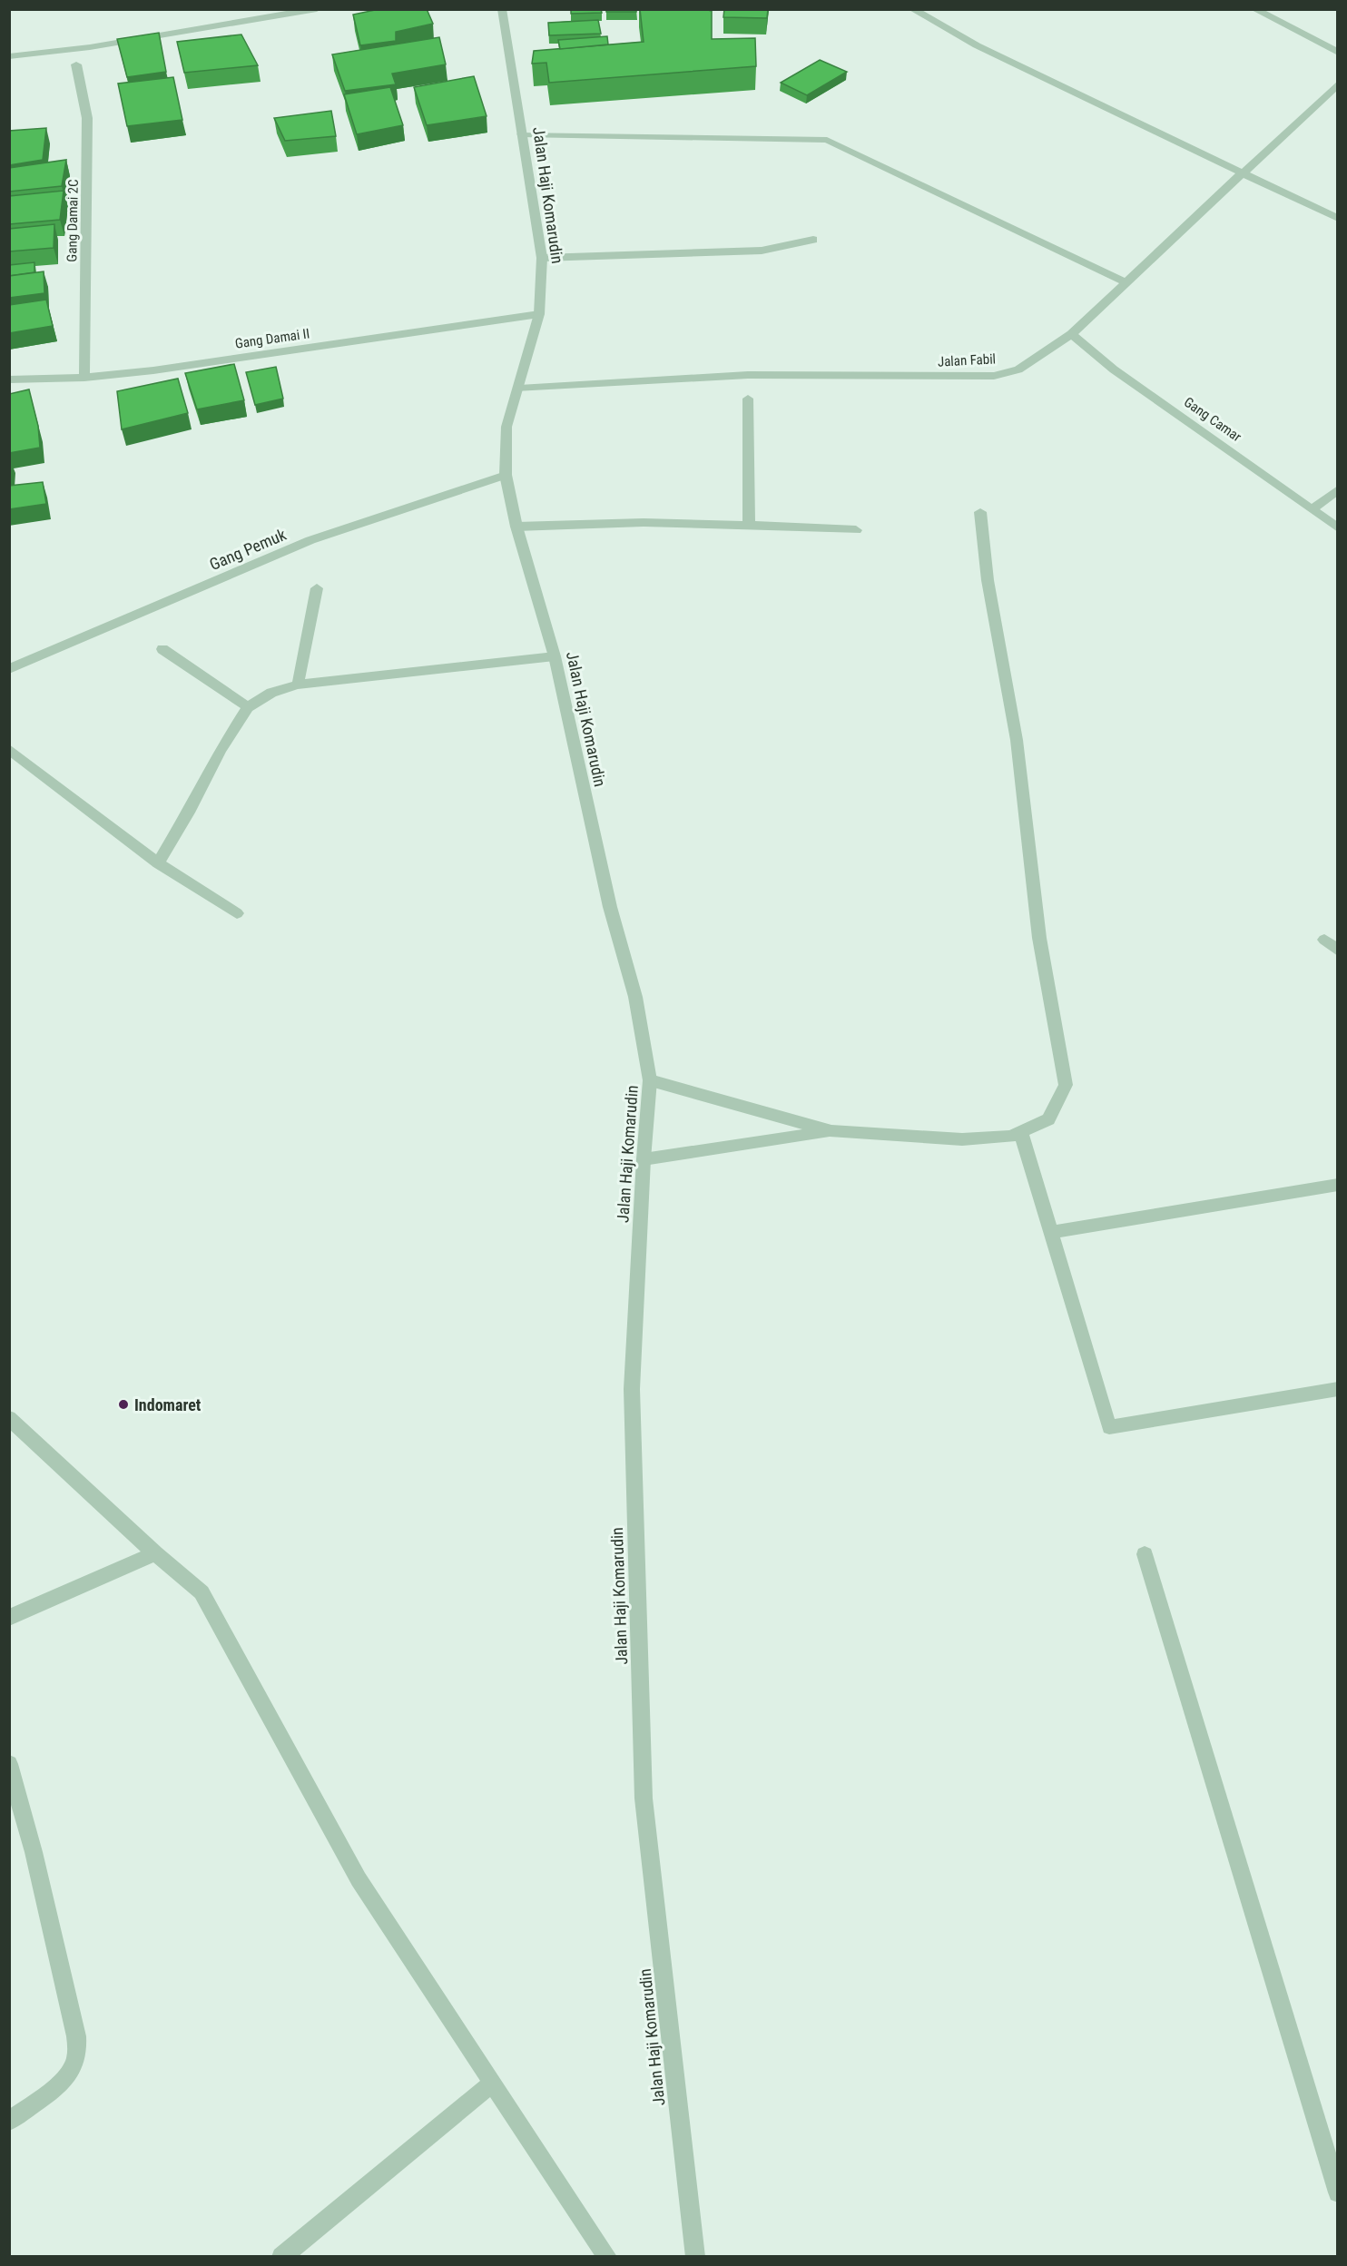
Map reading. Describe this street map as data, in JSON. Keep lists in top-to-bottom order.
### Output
{
  "streets": {
    "street": [
      "Jalan Haji Komarudin",
      "Gang Damai 2C",
      "Gang Damai II",
      "Jalan Fabil",
      "Gang Camar",
      "Gang Pemuk"
    ]
  },
  "crossings": [
    ["Jalan Haji Komarudin", "Gang Damai II"],
    ["Jalan Haji Komarudin", "Jalan Fabil"],
    ["Jalan Haji Komarudin", "Gang Pemuk"],
    ["Gang Damai 2C", "Gang Damai II"],
    ["Jalan Fabil", "Gang Camar"]
  ],
  "places": ["Indomaret"]
}
